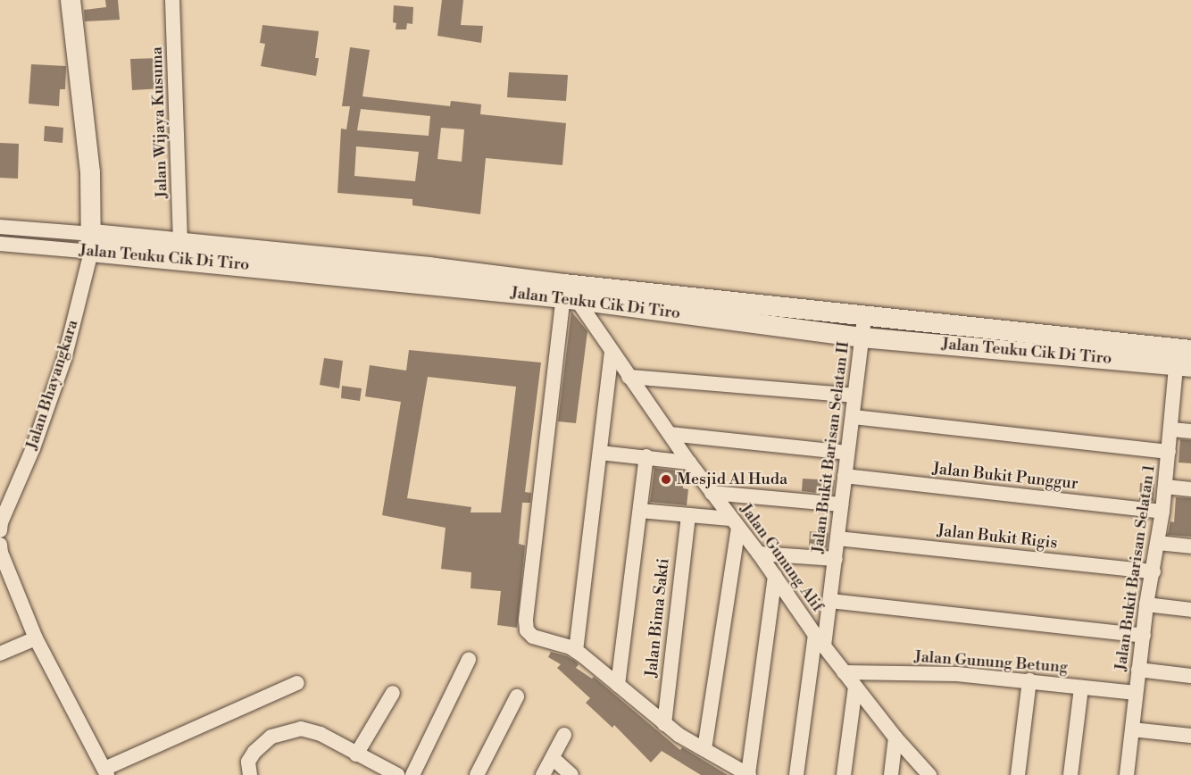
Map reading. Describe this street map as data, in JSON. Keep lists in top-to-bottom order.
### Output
{
  "streets": {
    "street": [
      "Jalan Wijaya Kusuma",
      "Jalan Teuku Cik Di Tiro",
      "Jalan Bhayangkara",
      "Jalan Bukit Barisan Selatan II",
      "Jalan Bukit Punggur",
      "Jalan Bukit Rigis",
      "Jalan Gunung Alif",
      "Jalan Bukit Barisan Selatan 1",
      "Jalan Bima Sakti",
      "Jalan Gunung Betung"
    ]
  },
  "crossings": [
    ["Jalan Wijaya Kusuma", "Jalan Teuku Cik Di Tiro"],
    ["Jalan Teuku Cik Di Tiro", "Jalan Bhayangkara"],
    ["Jalan Teuku Cik Di Tiro", "Jalan Bukit Barisan Selatan II"],
    ["Jalan Teuku Cik Di Tiro", "Jalan Gunung Alif"],
    ["Jalan Teuku Cik Di Tiro", "Jalan Bukit Barisan Selatan 1"],
    ["Jalan Bukit Barisan Selatan II", "Jalan Bukit Punggur"],
    ["Jalan Bukit Barisan Selatan II", "Jalan Bukit Rigis"],
    ["Jalan Bukit Barisan Selatan II", "Jalan Gunung Alif"],
    ["Jalan Bukit Punggur", "Jalan Bukit Barisan Selatan 1"],
    ["Jalan Bukit Rigis", "Jalan Bukit Barisan Selatan 1"],
    ["Jalan Gunung Alif", "Jalan Gunung Betung"],
    ["Jalan Bukit Barisan Selatan 1", "Jalan Gunung Betung"]
  ],
  "places": ["Mesjid Al Huda"]
}
